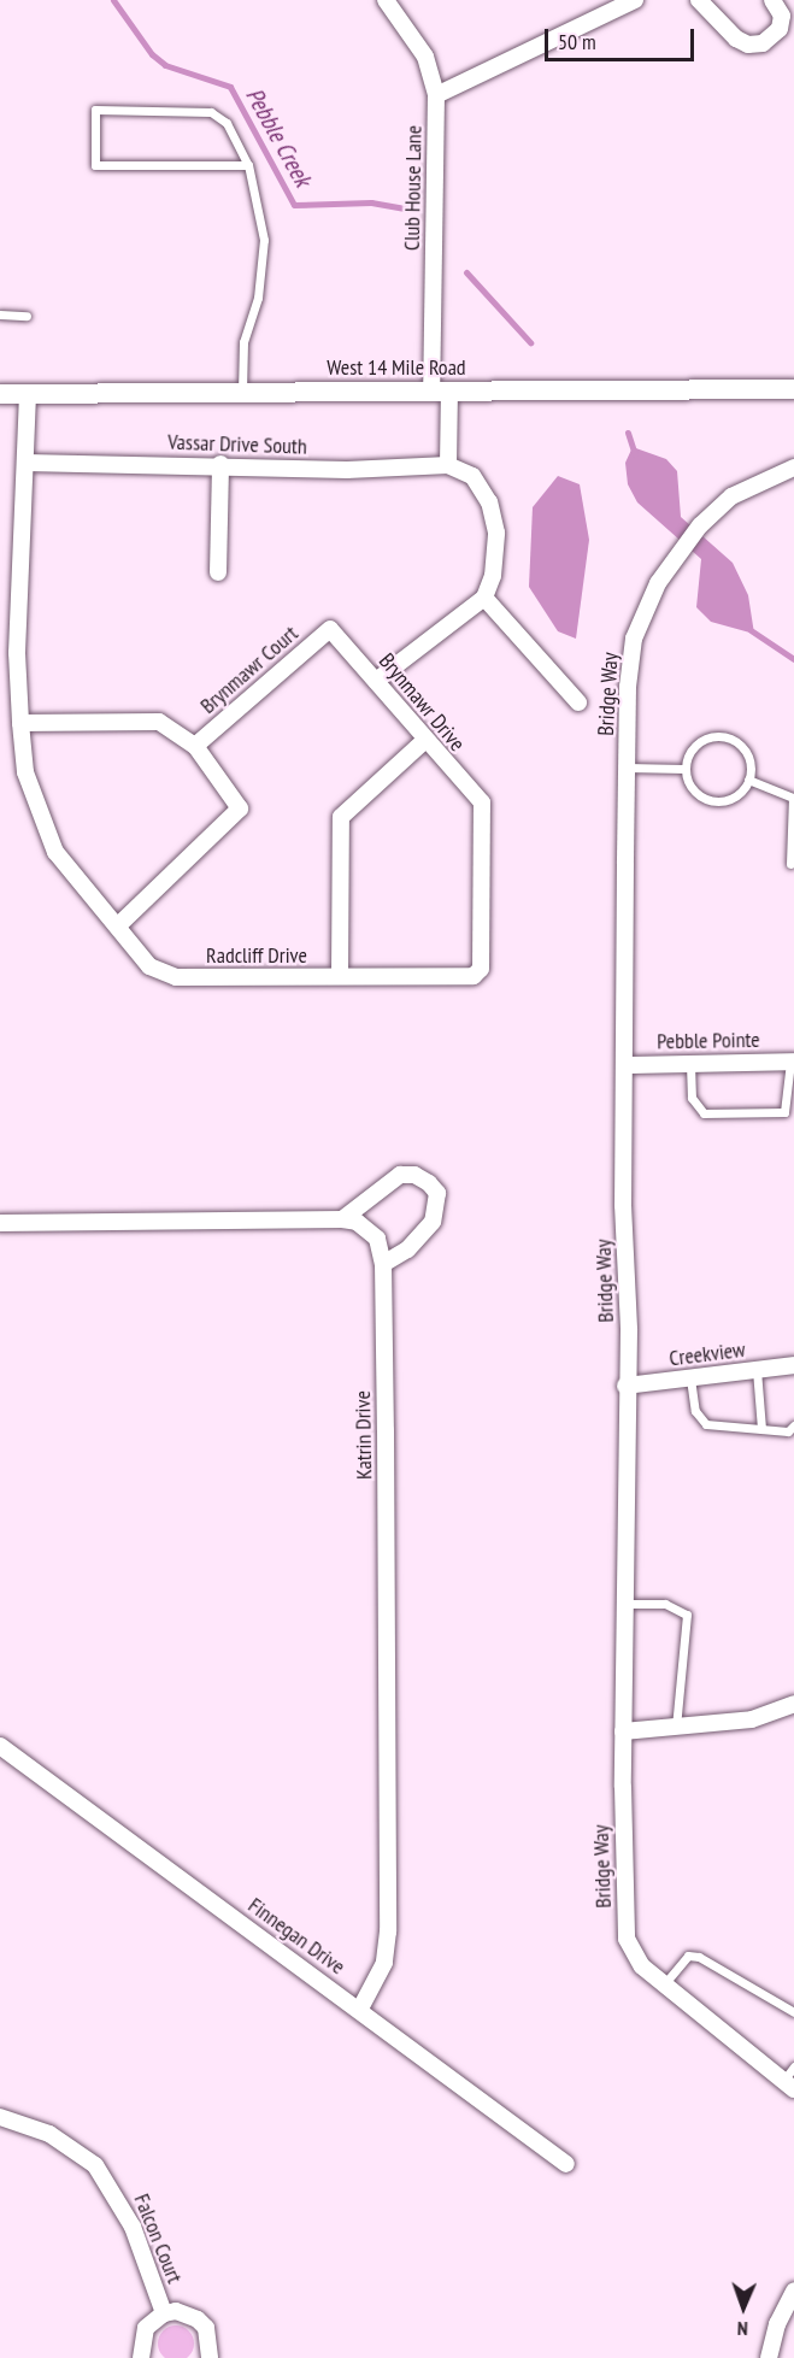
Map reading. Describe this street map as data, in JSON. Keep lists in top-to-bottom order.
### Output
{
  "streets": {
    "street": [
      "Club House Lane",
      "West 14 Mile Road",
      "Vassar Drive South",
      "Brynmawr Court",
      "Bridge Way",
      "Brynmawr Drive",
      "Radcliff Drive",
      "Pebble Pointe",
      "Creekview",
      "Katrin Drive",
      "Finnegan Drive",
      "Falcon Court"
    ]
  },
  "crossings": [
    ["Club House Lane", "West 14 Mile Road"],
    ["West 14 Mile Road", "Radcliff Drive"],
    ["Vassar Drive South", "Radcliff Drive"],
    ["Brynmawr Court", "Brynmawr Drive"],
    ["Bridge Way", "Pebble Pointe"],
    ["Bridge Way", "Creekview"],
    ["Brynmawr Drive", "Radcliff Drive"],
    ["Katrin Drive", "Finnegan Drive"]
  ],
  "water": ["Pebble Creek"],
  "scale_bar": "50 m",
  "north": "bottom"
}
